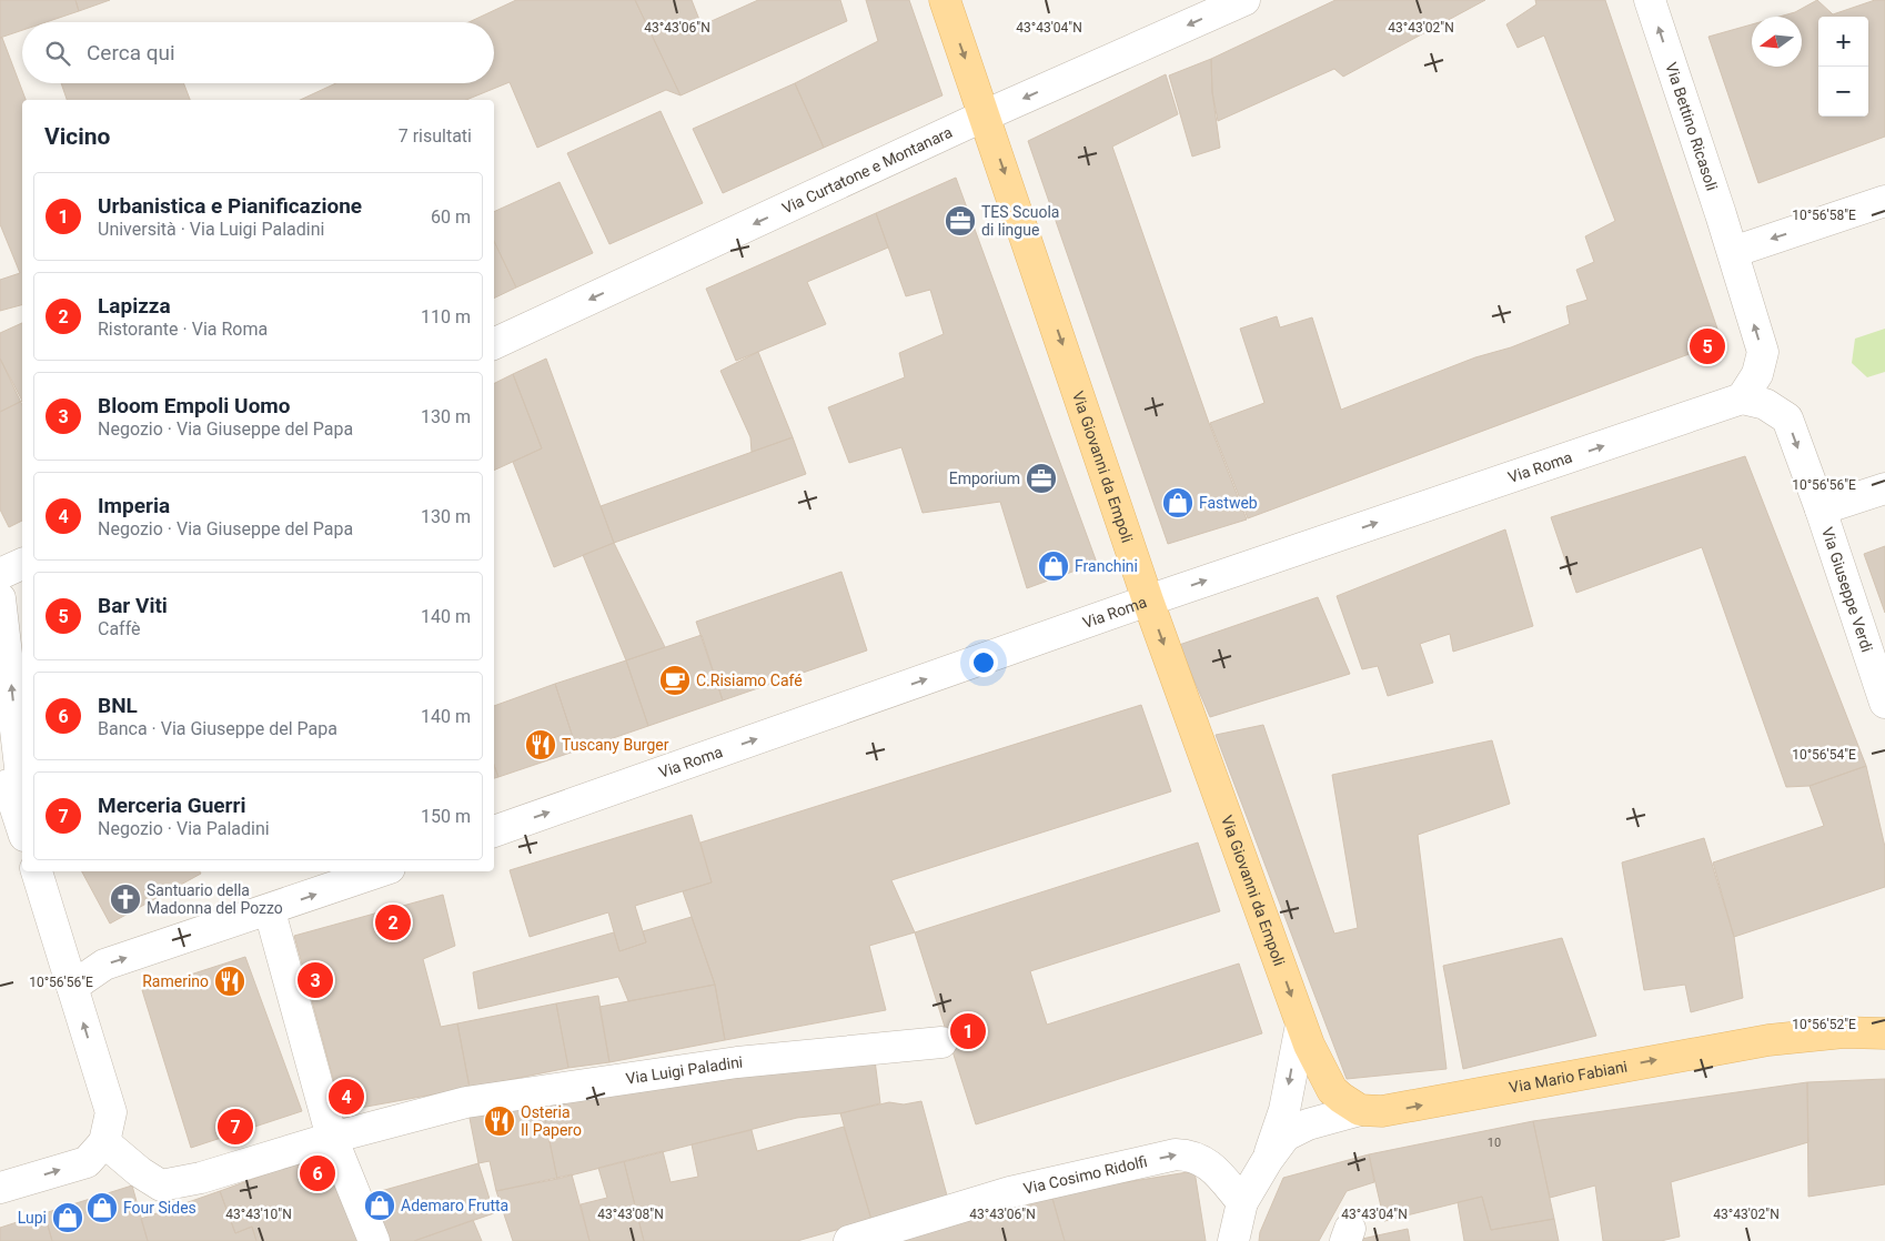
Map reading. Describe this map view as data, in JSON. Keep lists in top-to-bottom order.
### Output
{
  "streets": {
    "main road": ["Via Giovanni da Empoli", "Via Mario Fabiani"],
    "street": [
      "Via Bettino Ricasoli",
      "Via Curtatone e Montanara",
      "Via Roma",
      "Via Giuseppe Verdi",
      "Via Luigi Paladini",
      "Via Cosimo Ridolfi"
    ]
  },
  "crossings": [
    ["Via Bettino Ricasoli", "Via Roma"],
    ["Via Bettino Ricasoli", "Via Giuseppe Verdi"],
    ["Via Curtatone e Montanara", "Via Giovanni da Empoli"],
    ["Via Giovanni da Empoli", "Via Roma"],
    ["Via Giovanni da Empoli", "Via Mario Fabiani"],
    ["Via Roma", "Via Giuseppe Verdi"]
  ],
  "one_way": [
    "Via Bettino Ricasoli",
    "Via Curtatone e Montanara",
    "Via Giovanni da Empoli",
    "Via Roma",
    "Via Giuseppe Verdi",
    "Via Mario Fabiani",
    "Via Cosimo Ridolfi"
  ],
  "places": {
    "office": ["TES Scuola di lingue", "Emporium"],
    "shop": [
      "Fastweb",
      "Franchini",
      "Ademaro Frutta",
      "Four Sides",
      "Lupi"
    ],
    "cafe": ["C.Risiamo Café"],
    "restaurant": ["Tuscany Burger", "Ramerino", "Osteria Il Papero"],
    "church": ["Santuario della Madonna del Pozzo"]
  },
  "house_numbers": ["10"],
  "north": "left",
  "page": {
    "map_buttons": ["+", "−"],
    "search": "Cerca qui",
    "heading": ["Vicino", "7 risultati"],
    "list": [
      {
        "mark": "1",
        "name": "Urbanistica e Pianificazione",
        "note": "Università · Via Luigi Paladini",
        "value": "60 m"
      },
      {
        "mark": "2",
        "name": "Lapizza",
        "note": "Ristorante · Via Roma",
        "value": "110 m"
      },
      {
        "mark": "3",
        "name": "Bloom Empoli Uomo",
        "note": "Negozio · Via Giuseppe del Papa",
        "value": "130 m"
      },
      {
        "mark": "4",
        "name": "Imperia",
        "note": "Negozio · Via Giuseppe del Papa",
        "value": "130 m"
      },
      {
        "mark": "5",
        "name": "Bar Viti",
        "note": "Caffè",
        "value": "140 m"
      },
      {
        "mark": "6",
        "name": "BNL",
        "note": "Banca · Via Giuseppe del Papa",
        "value": "140 m"
      },
      {
        "mark": "7",
        "name": "Merceria Guerri",
        "note": "Negozio · Via Paladini",
        "value": "150 m"
      }
    ],
    "pins": [
      "5",
      "2",
      "3",
      "1",
      "4",
      "7",
      "6"
    ]
  },
  "coordinates": [
    "43°43'06\"N",
    "43°43'04\"N",
    "43°43'02\"N",
    "10°56'58\"E",
    "10°56'56\"E",
    "10°56'54\"E",
    "10°56'52\"E",
    "43°43'10\"N",
    "43°43'08\"N"
  ]
}
